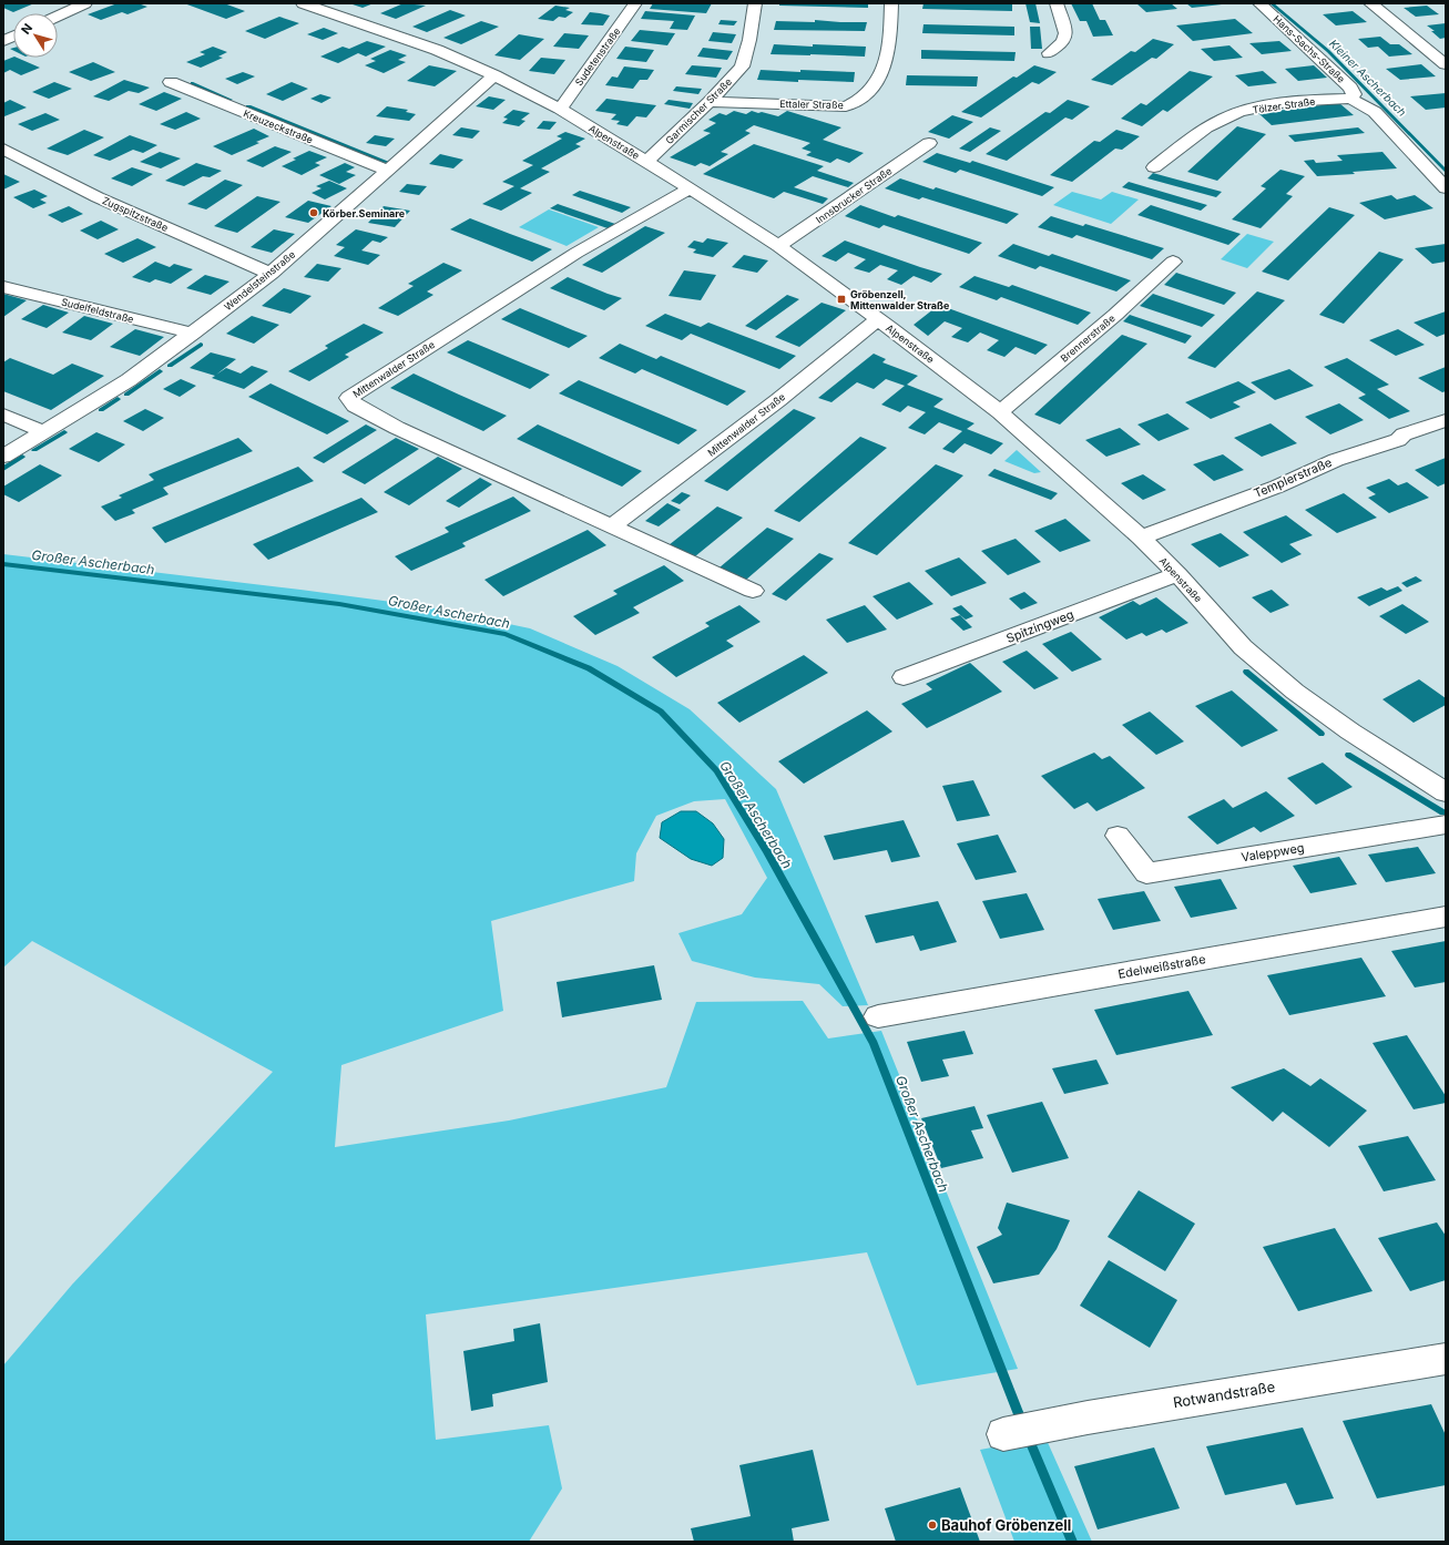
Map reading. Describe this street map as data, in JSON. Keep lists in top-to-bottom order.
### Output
{
  "streets": {
    "street": [
      "Hans-Sachs-Straße",
      "Sudetenstraße",
      "Ettaler Straße",
      "Tölzer Straße",
      "Garmischer Straße",
      "Kreuzeckstraße",
      "Alpenstraße",
      "Innsbrucker Straße",
      "Zugspitzstraße",
      "Wendelsteinstraße",
      "Sudelfeldstraße",
      "Brennerstraße",
      "Mittenwalder Straße",
      "Templerstraße",
      "Spitzingweg",
      "Valeppweg",
      "Edelweißstraße",
      "Rotwandstraße"
    ]
  },
  "crossings": [
    ["Hans-Sachs-Straße", "Tölzer Straße"],
    ["Sudetenstraße", "Alpenstraße"],
    ["Ettaler Straße", "Garmischer Straße"],
    ["Garmischer Straße", "Alpenstraße"],
    ["Kreuzeckstraße", "Wendelsteinstraße"],
    ["Alpenstraße", "Innsbrucker Straße"],
    ["Alpenstraße", "Wendelsteinstraße"],
    ["Alpenstraße", "Brennerstraße"],
    ["Alpenstraße", "Mittenwalder Straße"],
    ["Alpenstraße", "Templerstraße"],
    ["Alpenstraße", "Spitzingweg"],
    ["Zugspitzstraße", "Wendelsteinstraße"],
    ["Wendelsteinstraße", "Sudelfeldstraße"]
  ],
  "water": ["Kleiner Ascherbach", "Großer Ascherbach"],
  "places": {
    "other": ["Körber.Seminare", "Bauhof Gröbenzell"],
    "transit": ["Gröbenzell, Mittenwalder Straße"]
  },
  "north": "top left"
}
